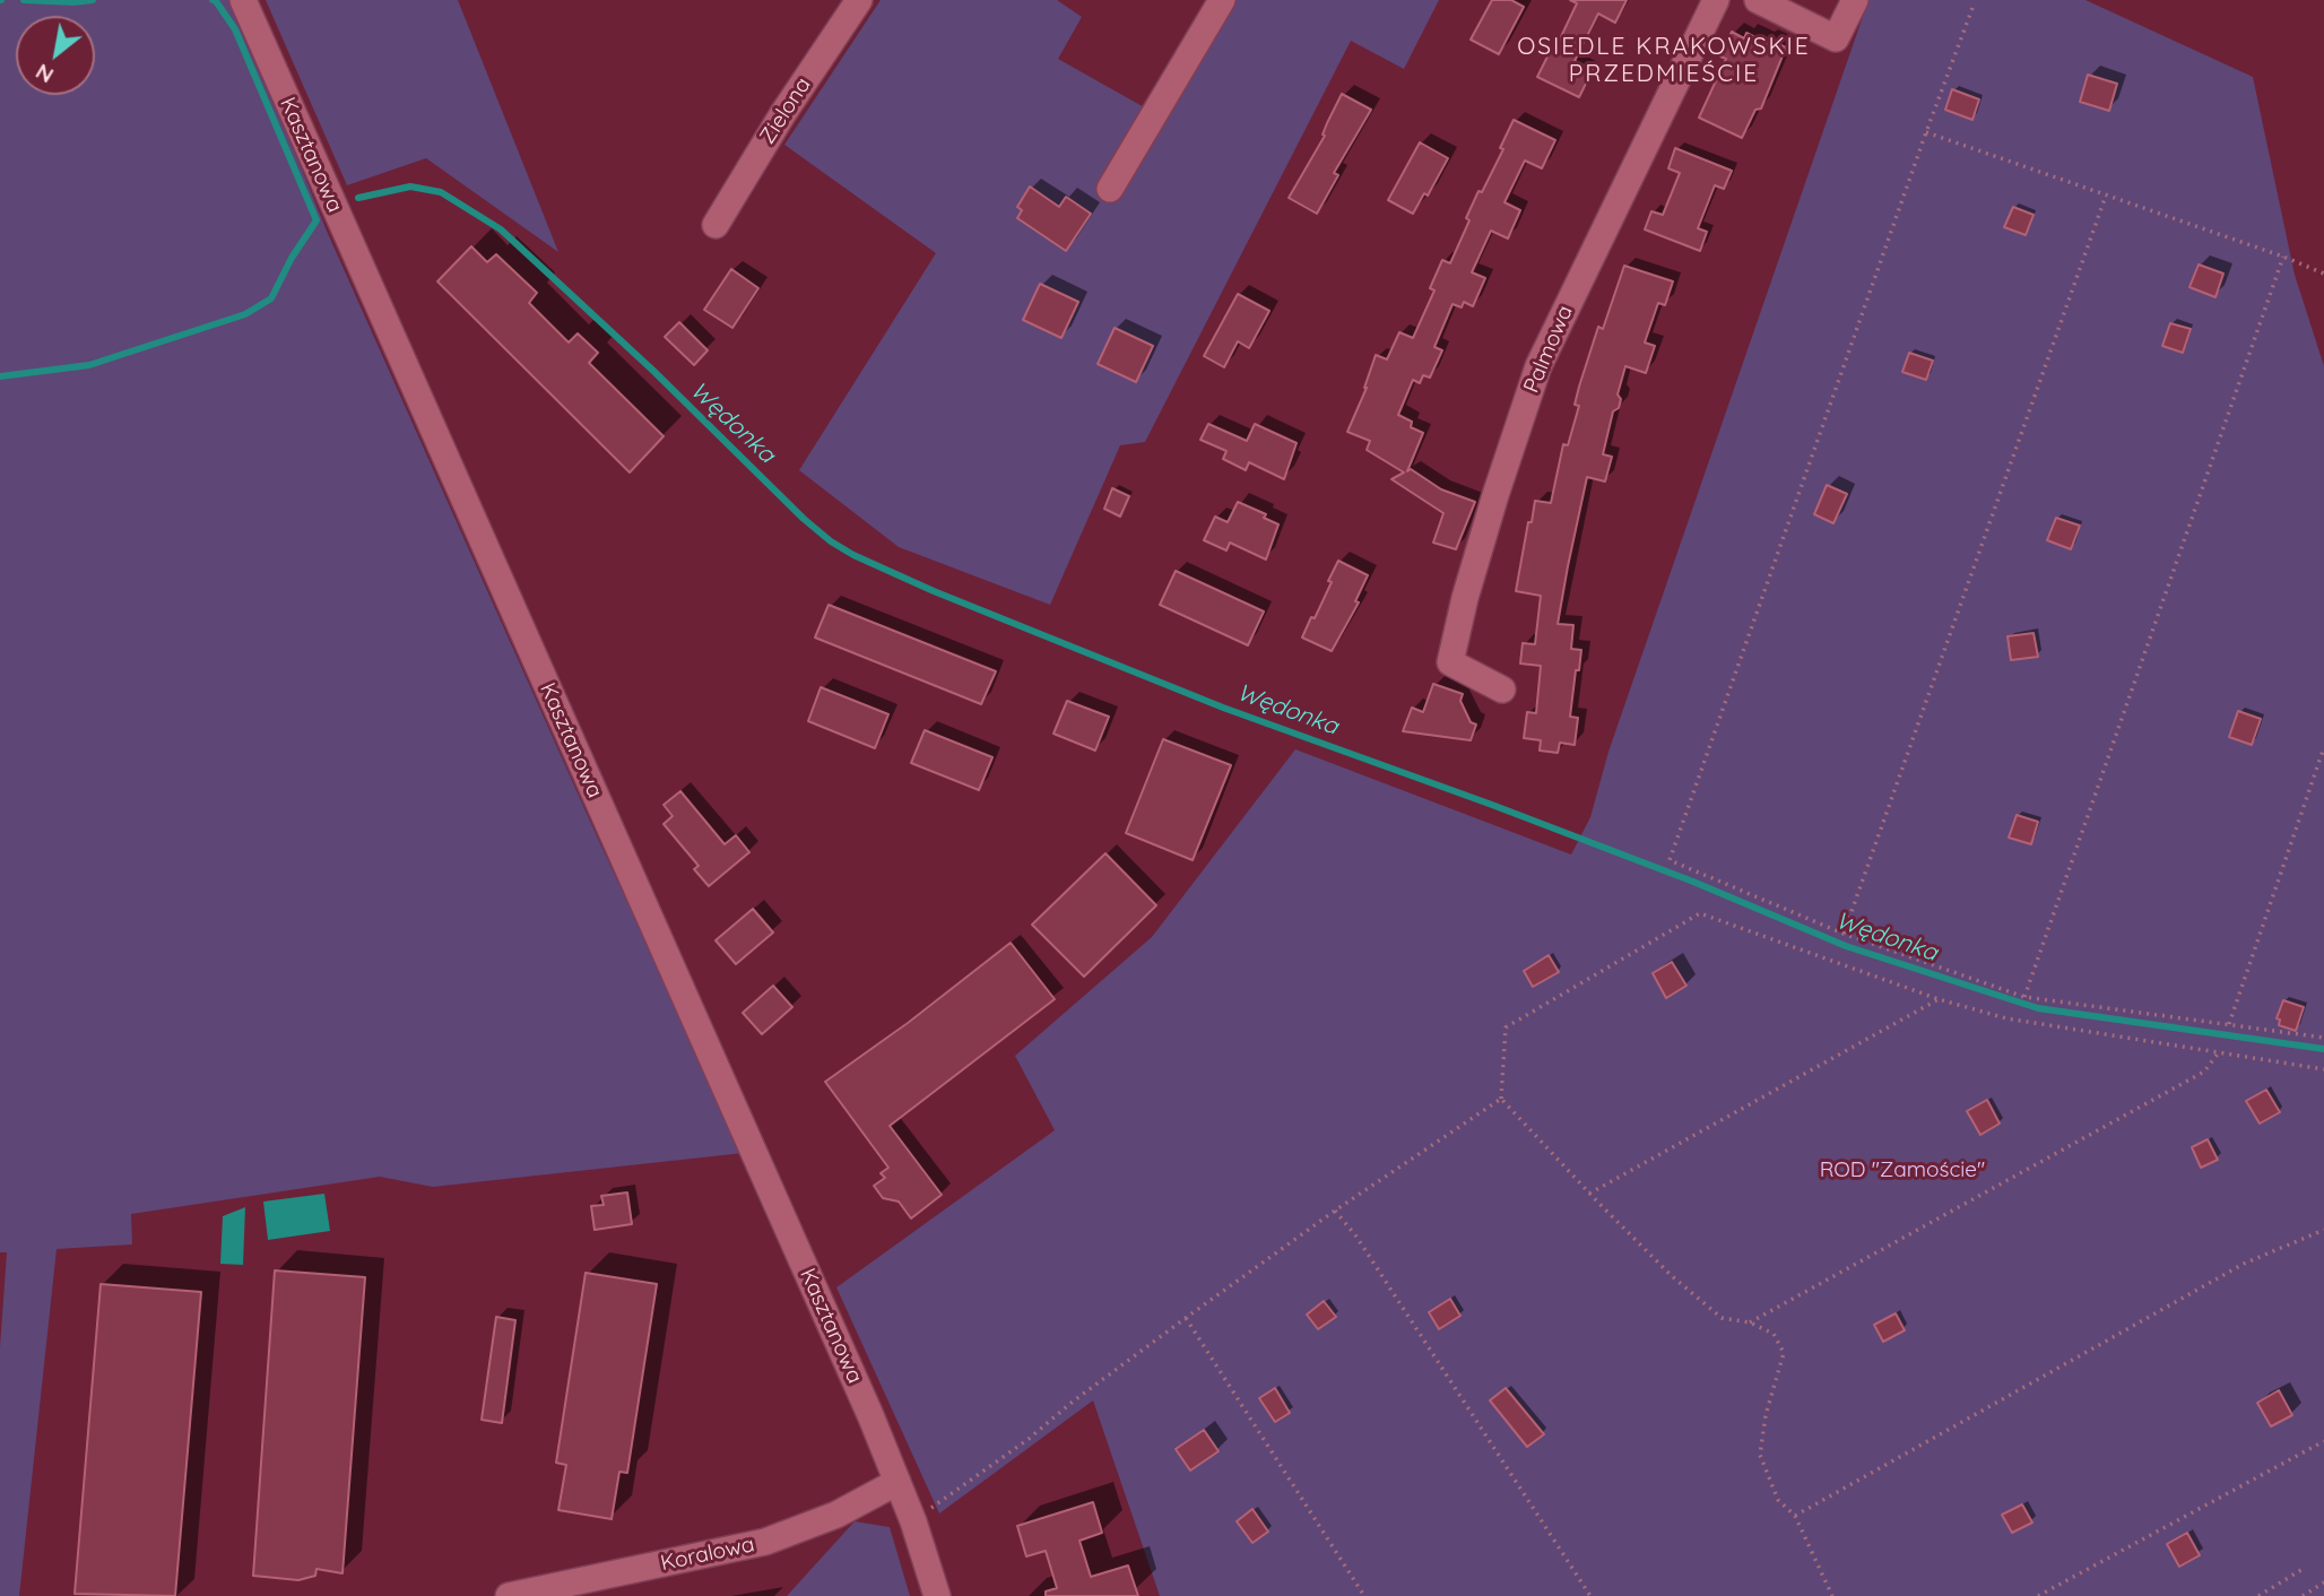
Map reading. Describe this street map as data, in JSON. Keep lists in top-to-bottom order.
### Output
{
  "streets": {
    "street": [
      "Zielona",
      "Kasztanowa",
      "Palmowa",
      "Koralowa"
    ]
  },
  "crossings": [
    ["Kasztanowa", "Koralowa"]
  ],
  "districts": ["OSIEDLE KRAKOWSKIE PRZEDMIEŚCIE"],
  "water": ["Wędonka"],
  "parks": ["ROD \"Zamoście\""],
  "north": "bottom left"
}
